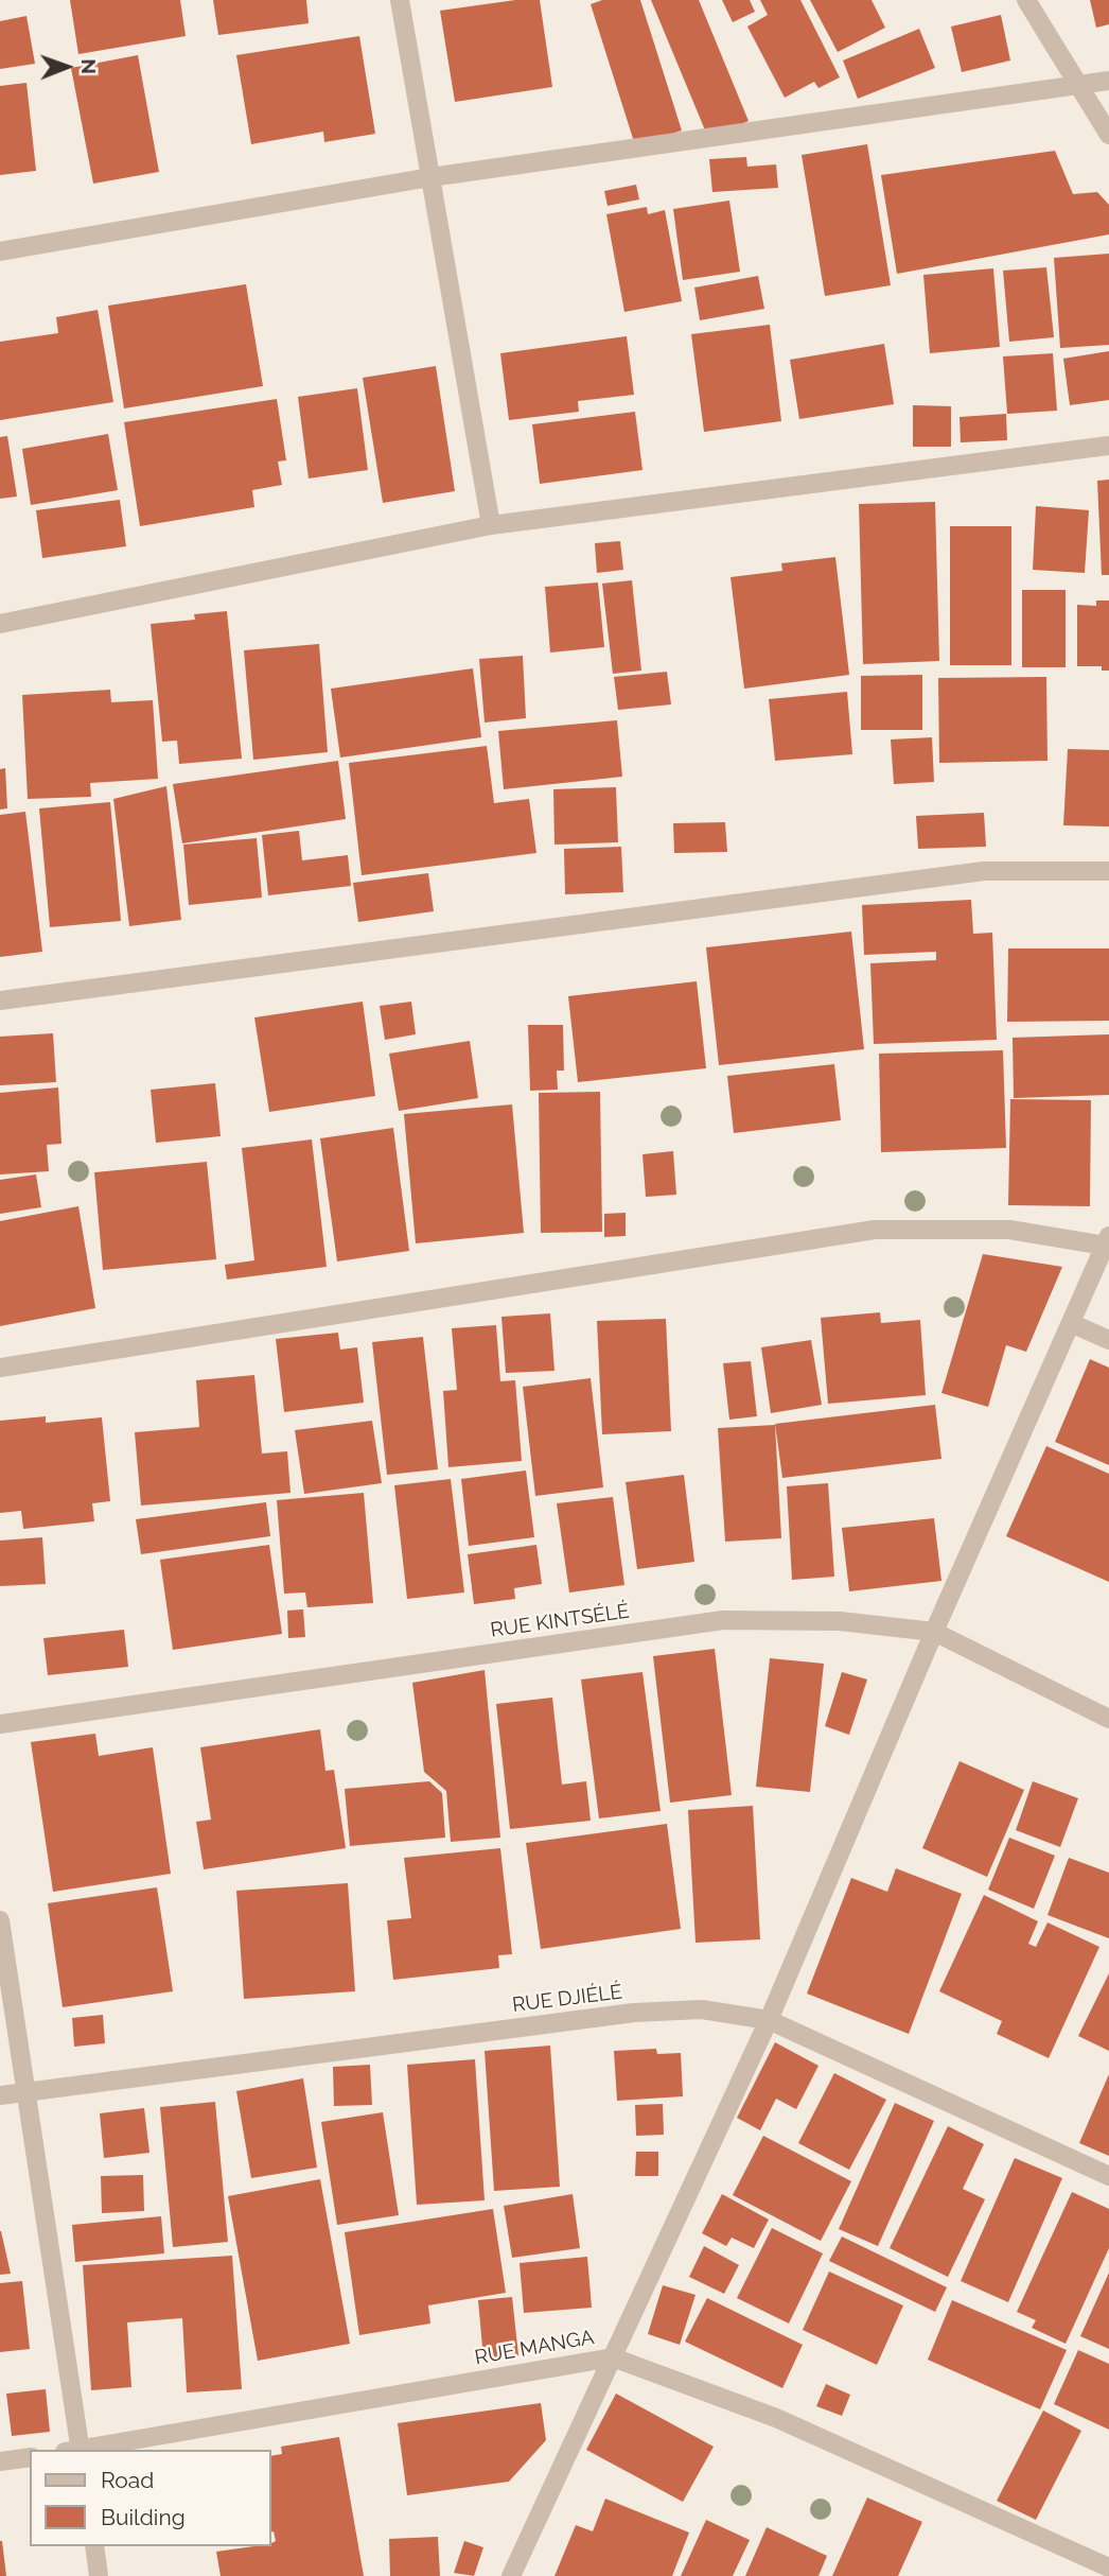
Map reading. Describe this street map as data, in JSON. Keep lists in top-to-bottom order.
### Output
{
  "streets": {
    "street": ["RUE KINTSÉLÉ", "RUE DJIÉLÉ", "RUE MANGA"]
  },
  "legend": ["Road", "Building"],
  "north": "right"
}
